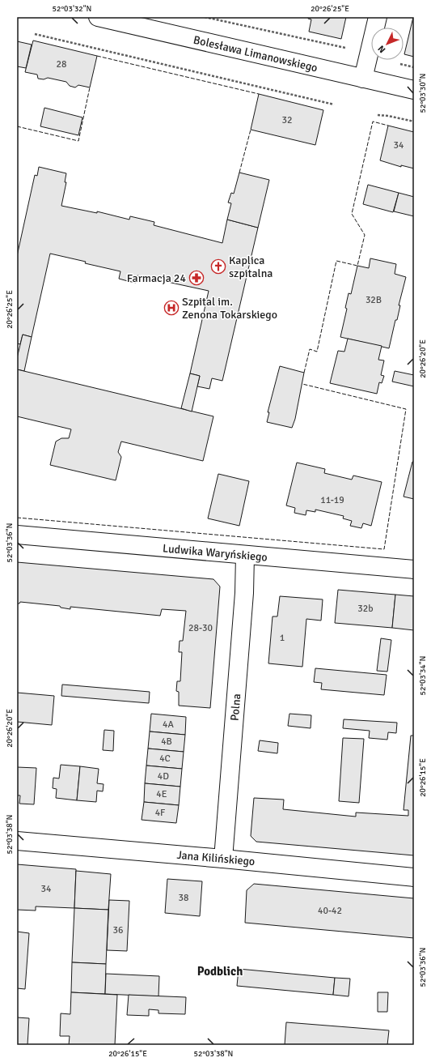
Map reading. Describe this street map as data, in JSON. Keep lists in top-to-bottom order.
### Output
{
  "streets": {
    "street": [
      "Bolesława Limanowskiego",
      "Ludwika Waryńskiego",
      "Polna",
      "Jana Kilińskiego"
    ]
  },
  "crossings": [
    ["Ludwika Waryńskiego", "Polna"],
    ["Polna", "Jana Kilińskiego"]
  ],
  "districts": ["Podblich"],
  "places": {
    "church": ["Kaplica szpitalna"],
    "pharmacy": ["Farmacja 24"],
    "hospital": ["Szpital im. Zenona Tokarskiego"]
  },
  "house_numbers": [
    "28",
    "32",
    "34",
    "32B",
    "11-19",
    "32b",
    "28-30",
    "1",
    "4A",
    "4B",
    "4C",
    "4D",
    "4E",
    "4F",
    "34",
    "38",
    "40-42",
    "36"
  ],
  "north": "bottom left",
  "coordinates": [
    "52°03'32\"N",
    "20°26'25\"E",
    "52°03'30\"N",
    "20°26'20\"E",
    "52°03'36\"N",
    "52°03'34\"N",
    "20°26'15\"E",
    "52°03'38\"N"
  ]
}
